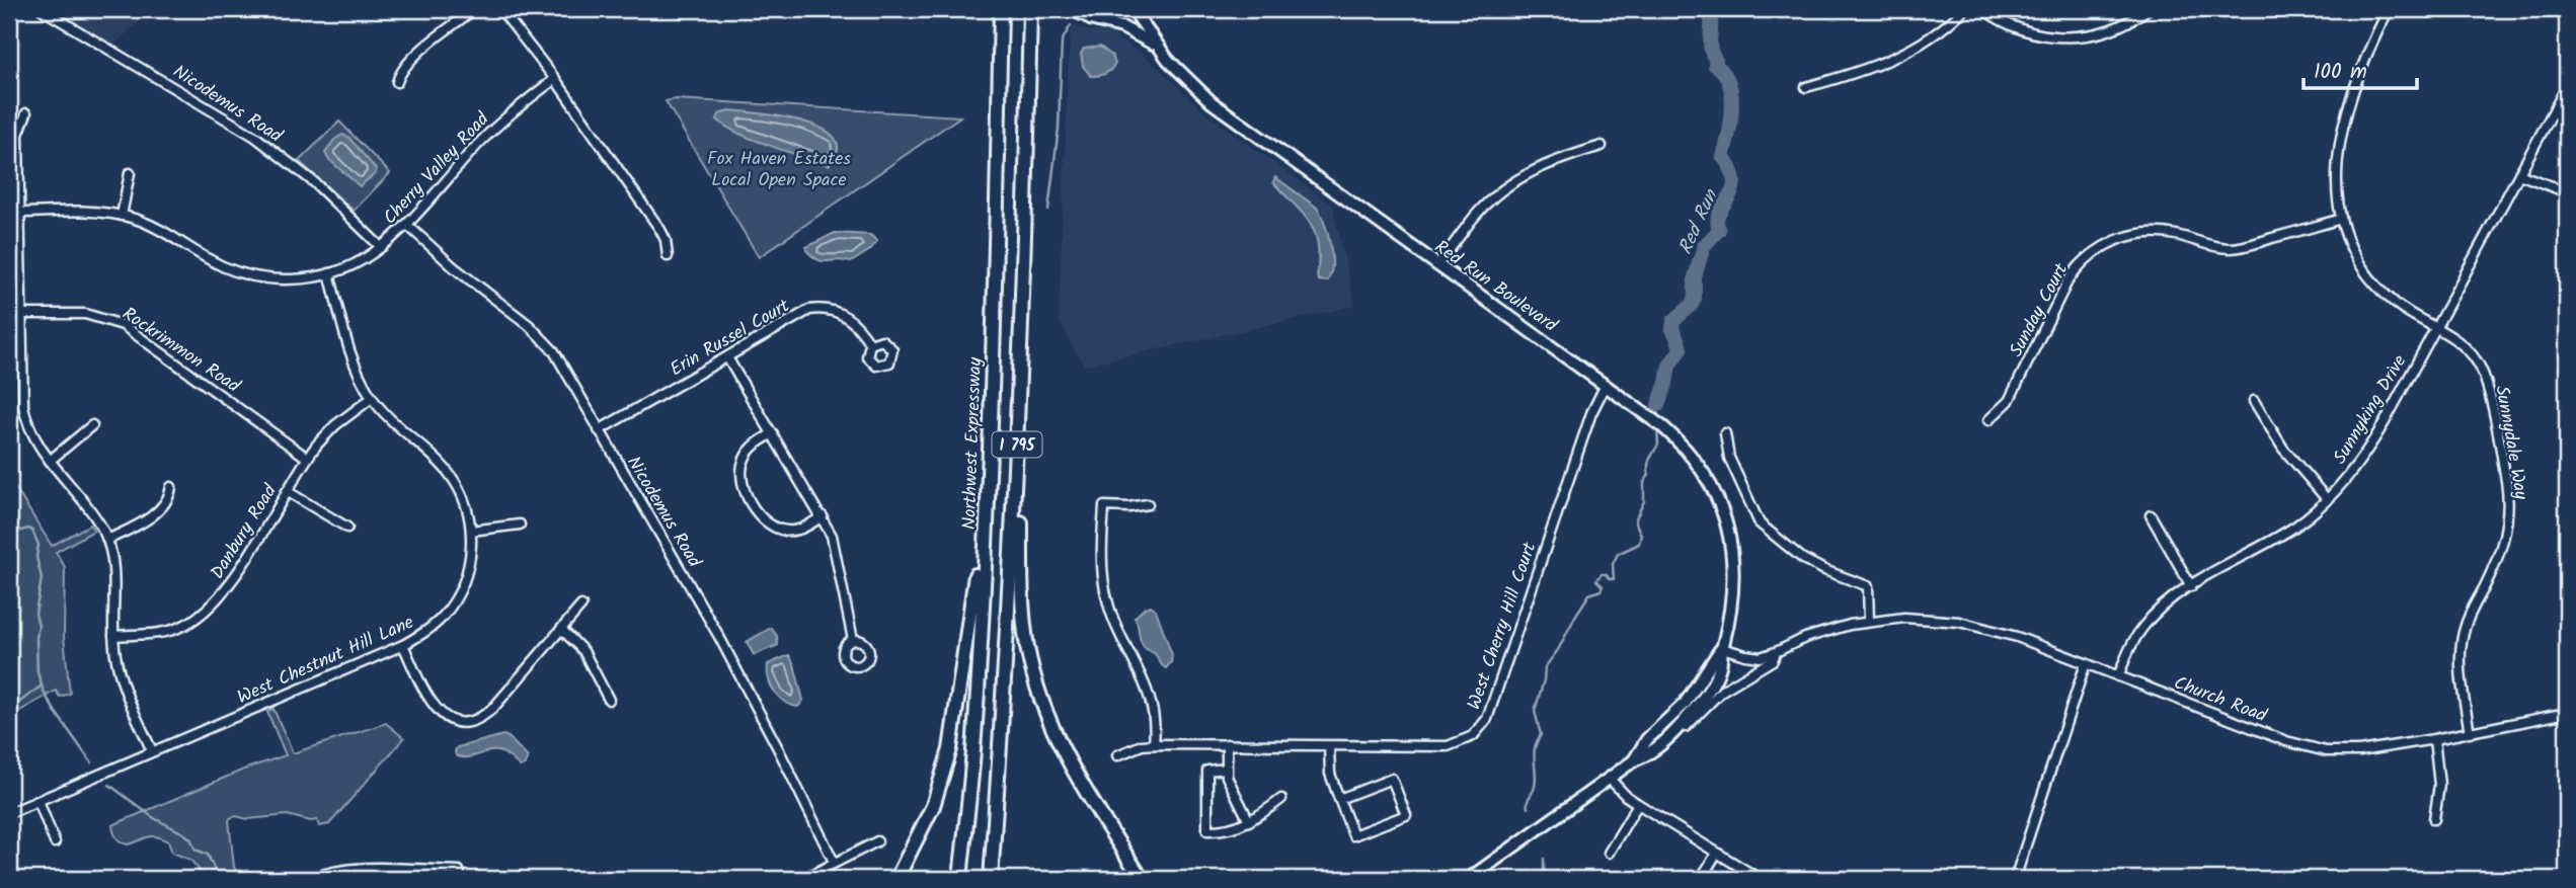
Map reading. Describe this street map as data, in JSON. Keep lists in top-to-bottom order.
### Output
{
  "streets": {
    "highway": ["Northwest Expressway", "I 795"],
    "main road": ["Red Run Boulevard"],
    "street": [
      "Nicodemus Road",
      "Cherry Valley Road",
      "Sunday Court",
      "Erin Russel Court",
      "Rockrimmon Road",
      "Sunnyking Drive",
      "Sunnydale Way",
      "Danbury Road",
      "West Cherry Hill Court",
      "West Chestnut Hill Lane",
      "Church Road"
    ]
  },
  "crossings": [
    ["Nicodemus Road", "Cherry Valley Road"],
    ["Nicodemus Road", "Erin Russel Court"],
    ["Cherry Valley Road", "West Chestnut Hill Lane"],
    ["Red Run Boulevard", "West Cherry Hill Court"],
    ["Red Run Boulevard", "Church Road"],
    ["Sunday Court", "Sunnydale Way"],
    ["Rockrimmon Road", "Danbury Road"],
    ["Sunnyking Drive", "Sunnydale Way"],
    ["Sunnyking Drive", "Church Road"],
    ["Sunnydale Way", "Church Road"],
    ["Danbury Road", "West Chestnut Hill Lane"]
  ],
  "water": ["Red Run"],
  "parks": ["Fox Haven Estates Local Open Space"],
  "scale_bar": "100 m"
}
